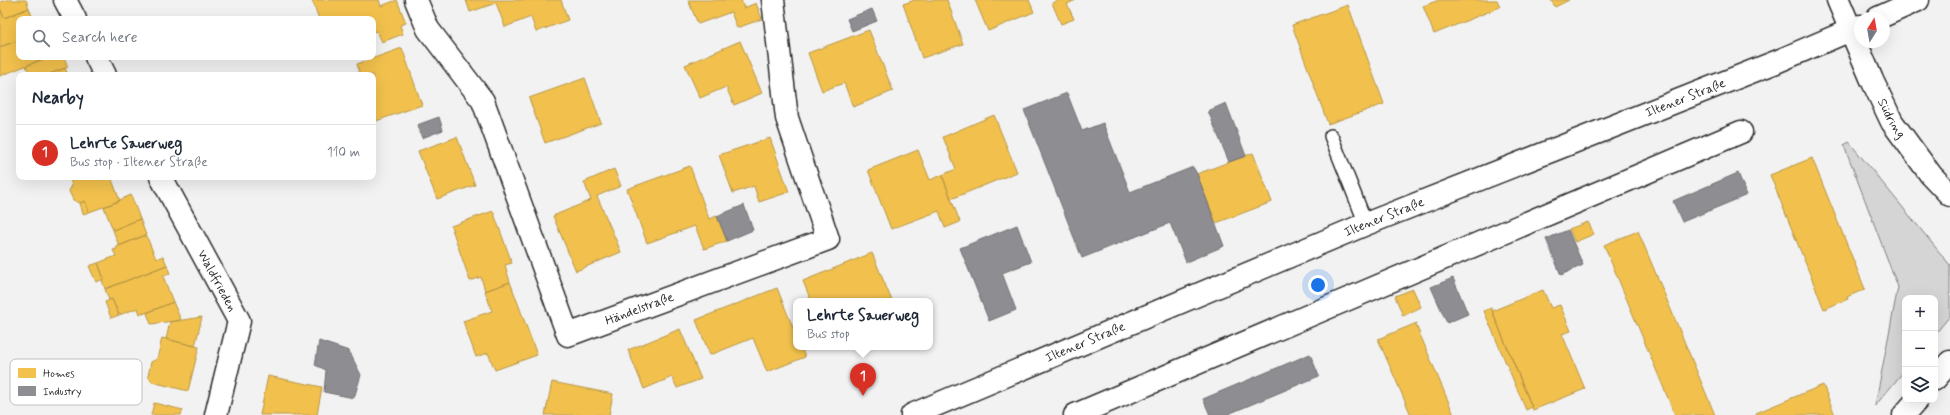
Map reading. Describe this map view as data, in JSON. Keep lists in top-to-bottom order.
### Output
{
  "streets": {
    "street": [
      "Iltener Straße",
      "Südring",
      "Waldfrieden",
      "Händelstraße"
    ]
  },
  "legend": ["Homes", "Industry"],
  "north": "top",
  "page": {
    "search": "Search here",
    "heading": "Nearby",
    "list": [
      {
        "mark": "1",
        "name": "Lehrte Sauerweg",
        "note": "Bus stop · Iltener Straße",
        "value": "110 m"
      }
    ],
    "map_buttons": ["+", "−"],
    "popup": ["Lehrte Sauerweg", "Bus stop"],
    "pins": "1"
  }
}
